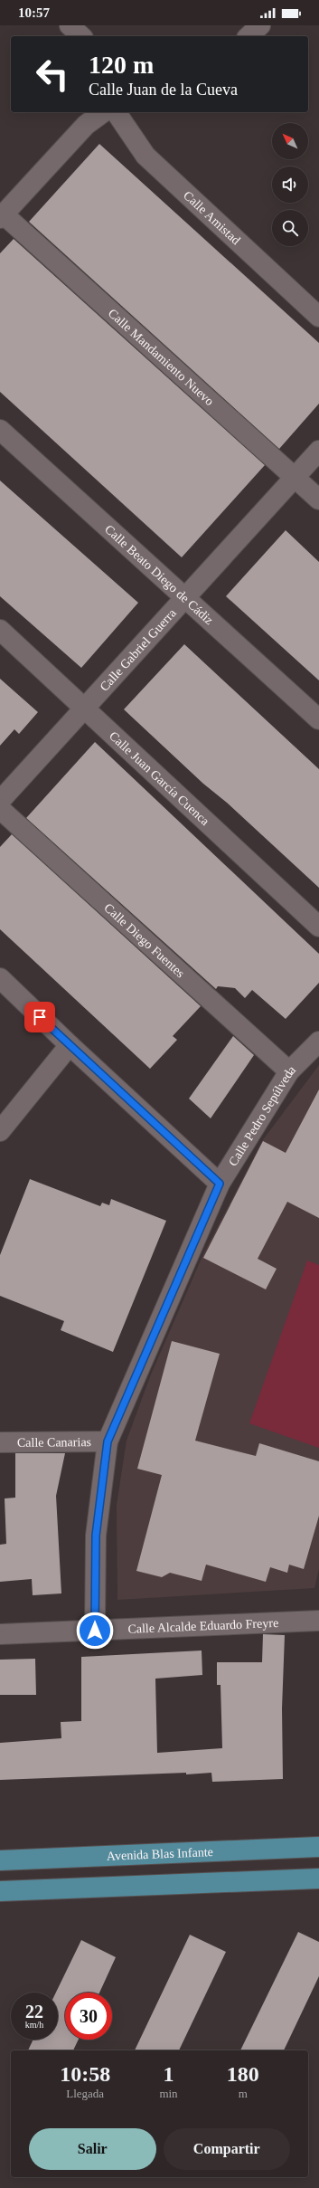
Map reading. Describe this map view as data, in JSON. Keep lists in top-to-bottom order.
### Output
{
  "streets": {
    "main road": ["Avenida Blas Infante"],
    "street": [
      "Calle Amistad",
      "Calle Mandamiento Nuevo",
      "Calle Beato Diego de Cádiz",
      "Calle Gabriel Guerra",
      "Calle Juan García Cuenca",
      "Calle Diego Fuentes",
      "Calle Pedro Sepúlveda",
      "Calle Canarias",
      "Calle Alcalde Eduardo Freyre"
    ]
  },
  "crossings": [
    ["Calle Mandamiento Nuevo", "Calle Gabriel Guerra"],
    ["Calle Beato Diego de Cádiz", "Calle Gabriel Guerra"],
    ["Calle Gabriel Guerra", "Calle Juan García Cuenca"],
    ["Calle Diego Fuentes", "Calle Pedro Sepúlveda"],
    ["Calle Pedro Sepúlveda", "Calle Canarias"],
    ["Calle Pedro Sepúlveda", "Calle Alcalde Eduardo Freyre"]
  ],
  "north": "top left",
  "page": {
    "status": "10:57",
    "turn": ["120 m", "Calle Juan de la Cueva"],
    "speed": "22 km/h",
    "limit": "30",
    "eta": [
      "10:58",
      "Llegada",
      "1",
      "min",
      "180",
      "m"
    ],
    "buttons": ["Salir", "Compartir"]
  }
}
